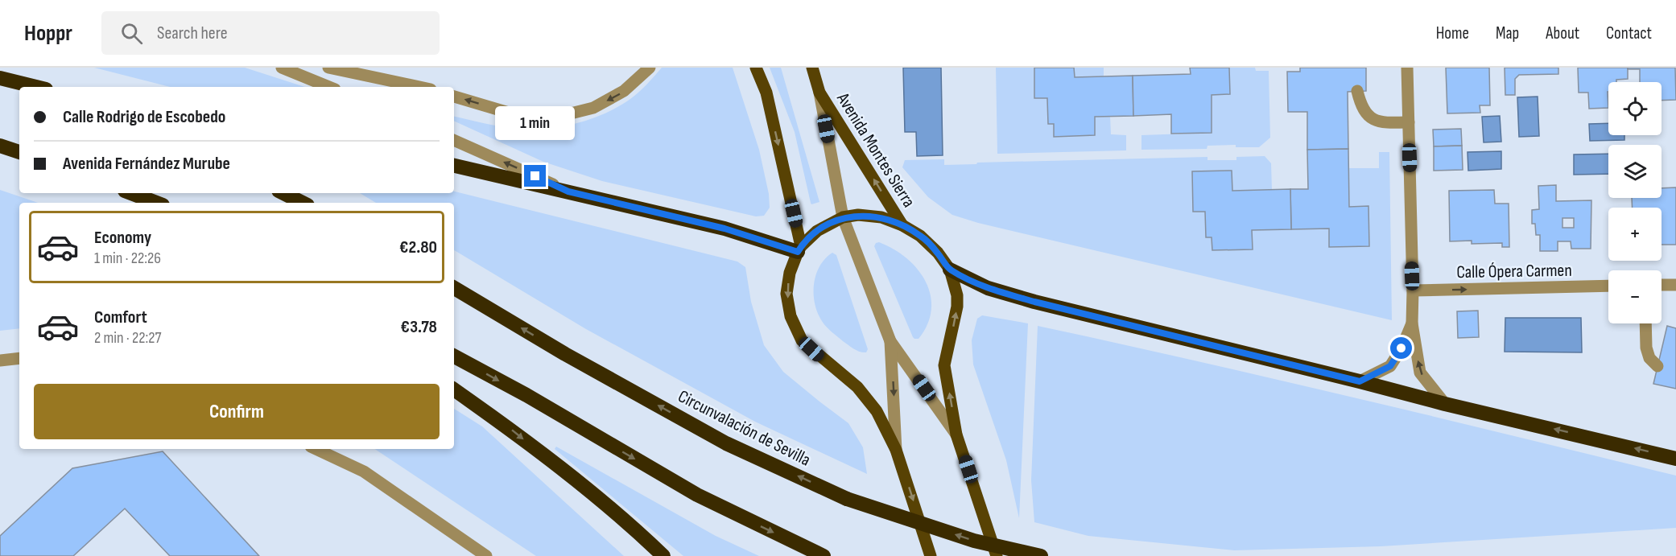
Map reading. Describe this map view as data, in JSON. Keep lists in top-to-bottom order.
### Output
{
  "streets": {
    "highway": ["Circunvalación de Sevilla"],
    "main road": ["Avenida Montes Sierra"],
    "street": ["Calle Ópera Carmen"]
  },
  "one_way": ["Calle Ópera Carmen"],
  "page": {
    "header": "Hoppr",
    "search": "Search here",
    "nav": [
      "Home",
      "Map",
      "About",
      "Contact"
    ],
    "map_buttons": ["+", "−"],
    "banner": ["Calle Rodrigo de Escobedo", "Avenida Fernández Murube"],
    "bubble": "1 min",
    "list": [
      {
        "name": "Economy",
        "note": "1 min · 22:26",
        "value": "€2.80"
      },
      {
        "name": "Comfort",
        "note": "2 min · 22:27",
        "value": "€3.78"
      }
    ],
    "buttons": "Confirm"
  }
}
